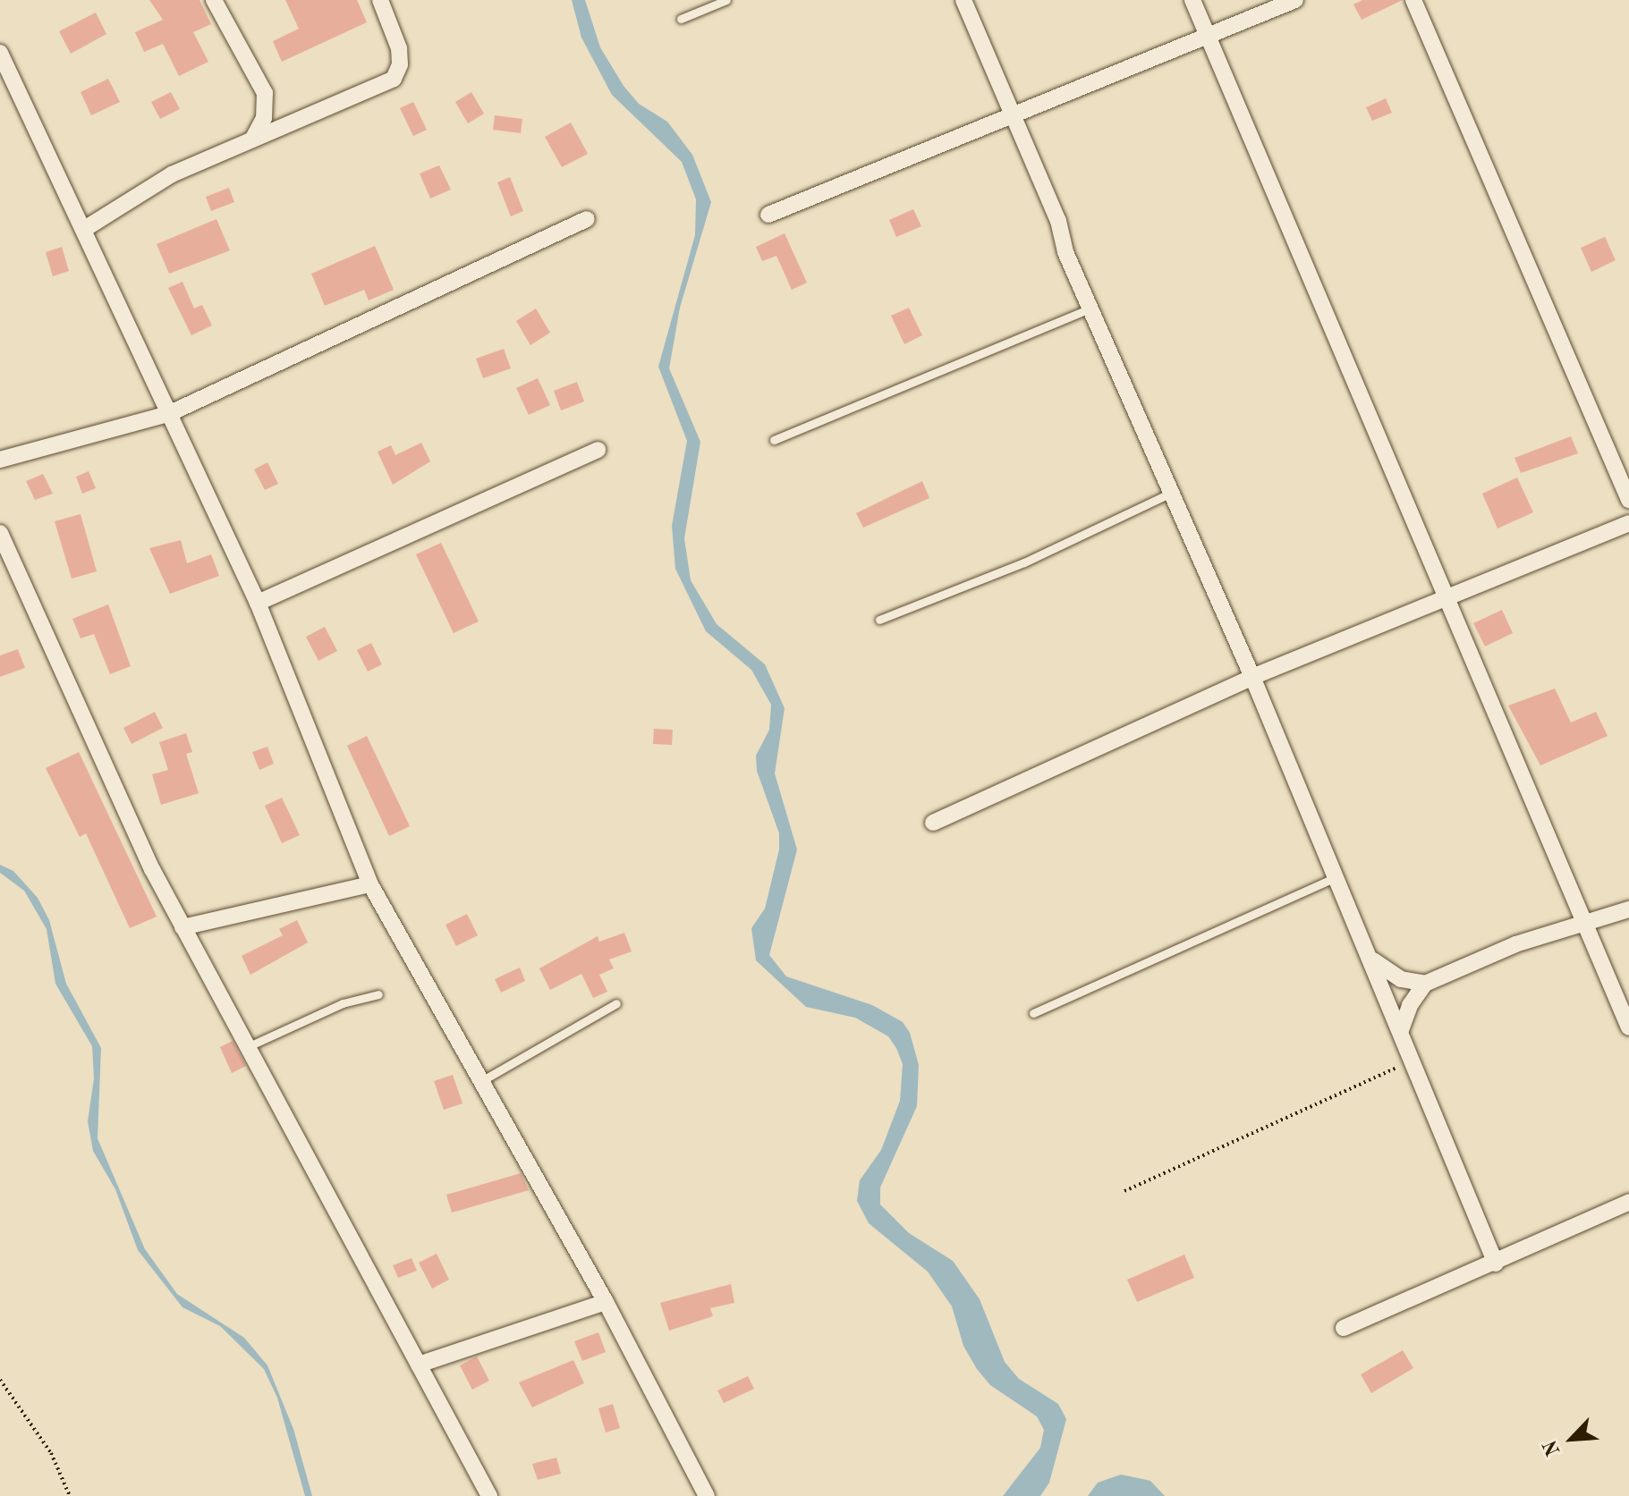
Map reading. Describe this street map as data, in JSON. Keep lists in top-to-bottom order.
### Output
{
  "north": "bottom left"
}
